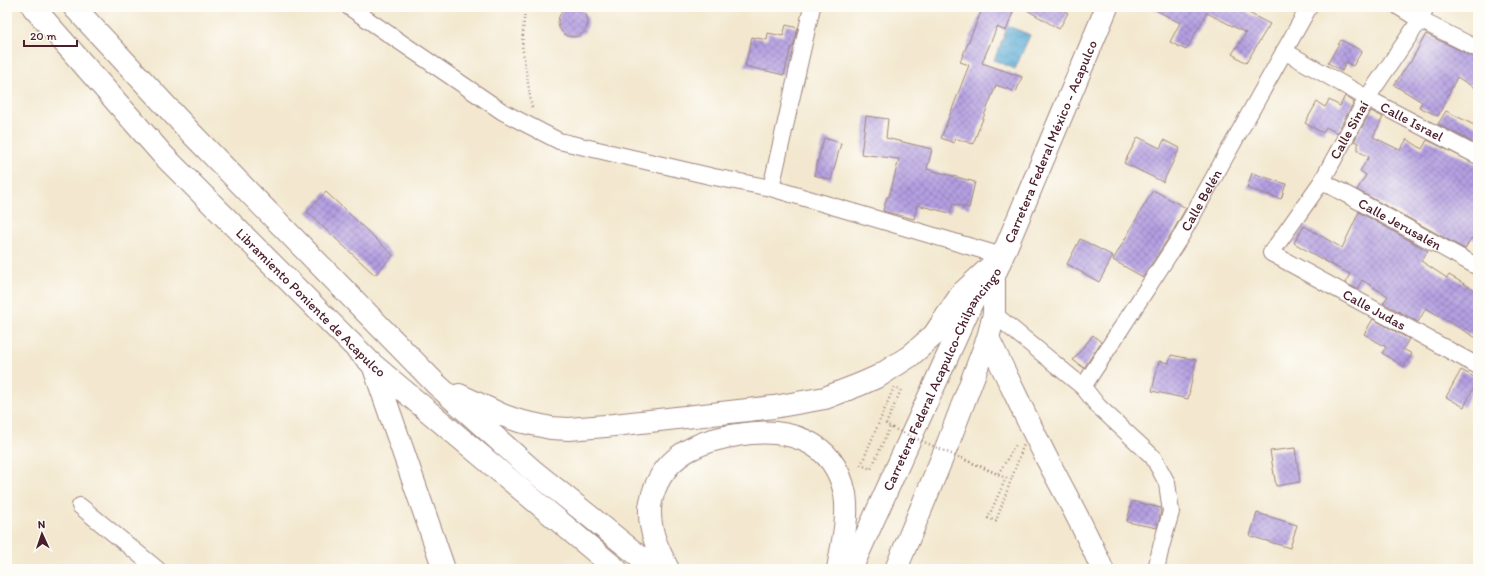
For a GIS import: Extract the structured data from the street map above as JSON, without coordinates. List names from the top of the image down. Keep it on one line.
{"streets":{"main road":["Carretera Federal México - Acapulco","Libramiento Poniente de Acapulco","Carretera Federal Acapulco-Chilpancingo"],"street":["Calle Israel","Calle Sinaí","Calle Belén","Calle Jerusalén","Calle Judas"]},"crossings":[["Calle Israel","Calle Sinaí"],["Calle Israel","Calle Belén"],["Calle Sinaí","Calle Jerusalén"],["Calle Sinaí","Calle Judas"],["Carretera Federal México - Acapulco","Carretera Federal Acapulco-Chilpancingo"]],"scale_bar":"20 m","north":"top"}
